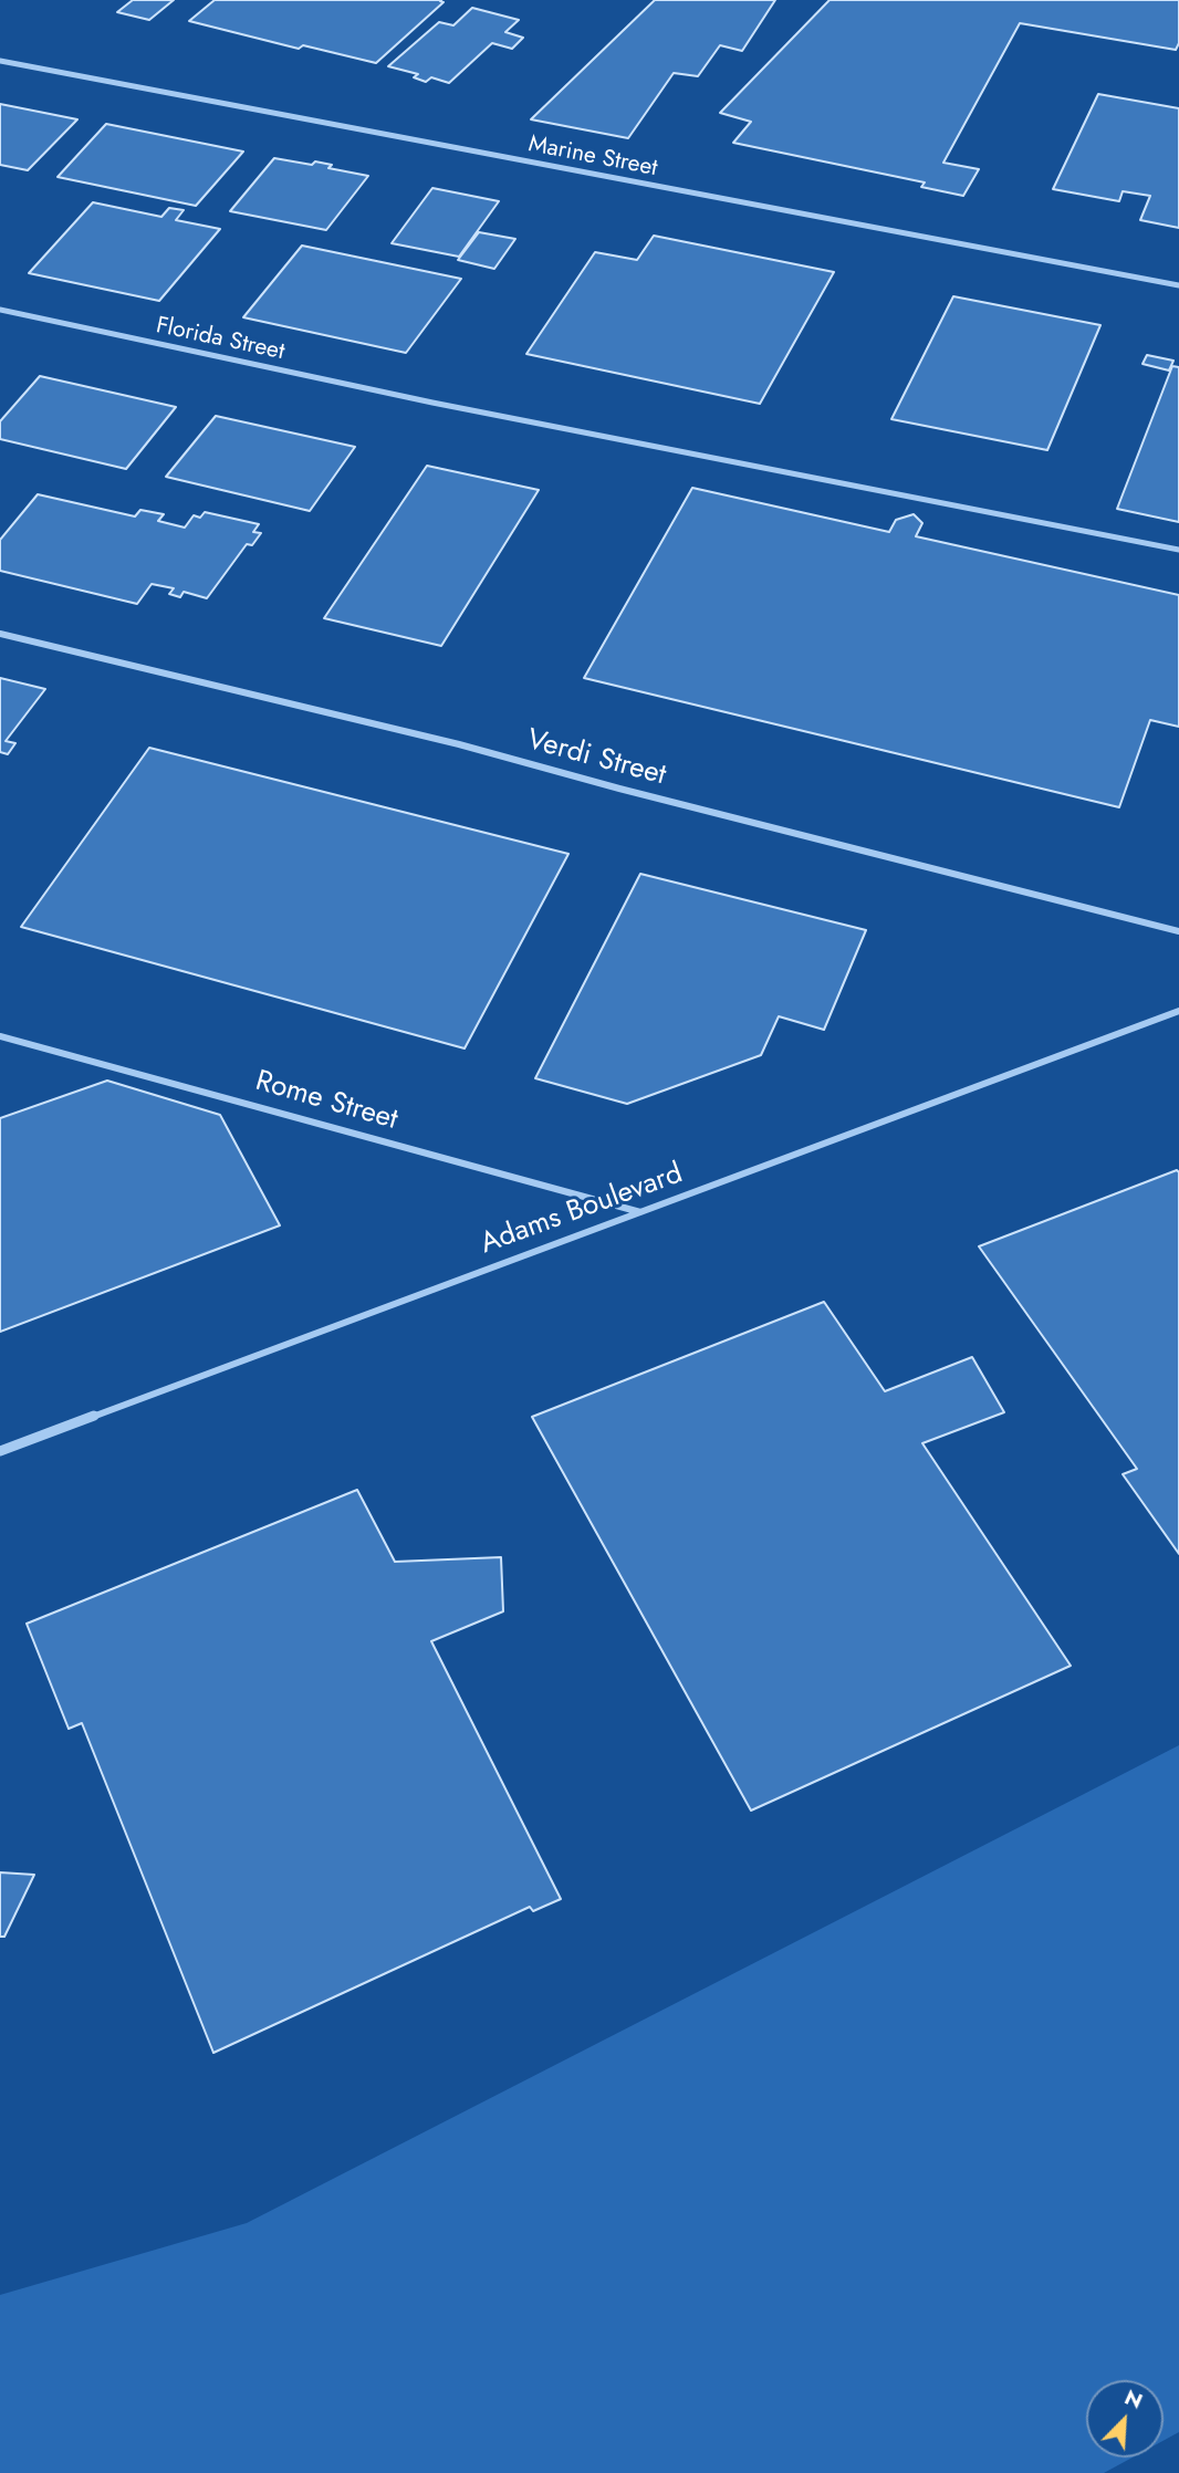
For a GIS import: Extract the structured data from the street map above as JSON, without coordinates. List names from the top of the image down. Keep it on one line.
{"streets":{"street":["Marine Street","Florida Street","Verdi Street","Rome Street","Adams Boulevard"]},"crossings":[["Rome Street","Adams Boulevard"]],"north":"top right"}
